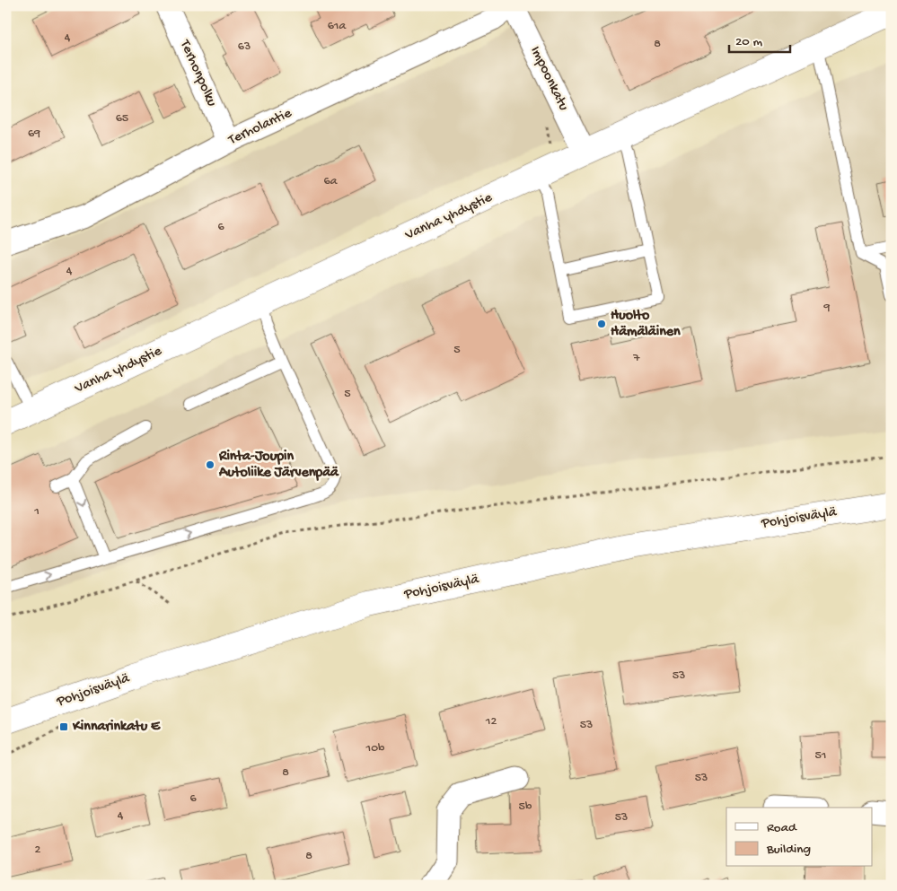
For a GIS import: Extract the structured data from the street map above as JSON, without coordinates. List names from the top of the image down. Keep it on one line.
{"streets":{"street":["Terhonpolku","Impoonkatu","Terholantie","Vanha yhdystie","Pohjoisväylä"]},"crossings":[["Terhonpolku","Terholantie"],["Impoonkatu","Terholantie"],["Impoonkatu","Vanha yhdystie"]],"places":{"other":["Huolto Hämäläinen","Rinta-Joupin Autoliike Järvenpää"],"transit":["Kinnarinkatu E"]},"house_numbers":["61a","4","8","63","65","69","6a","6","4","9","5","7","5","1","53","12","53","10b","51","8","53","6","5b","4","53","2","8"],"legend":["Road","Building"],"scale_bar":"20 m"}
